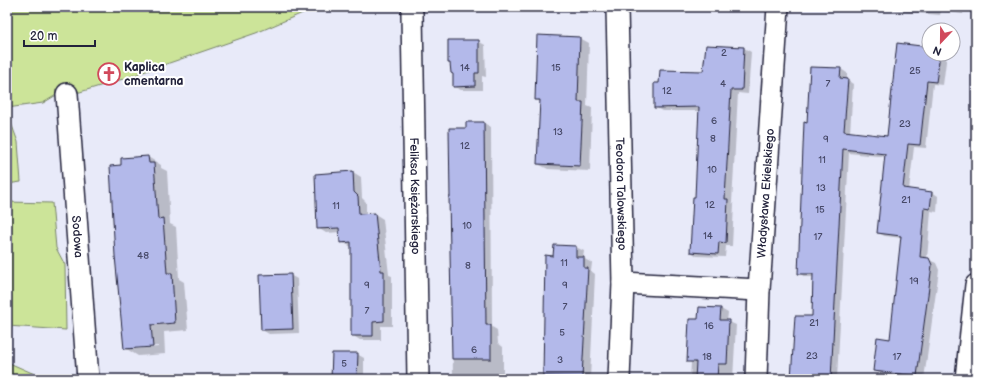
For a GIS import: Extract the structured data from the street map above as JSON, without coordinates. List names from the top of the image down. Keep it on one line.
{"streets":{"street":["Władysława Ekielskiego","Teodora Talowskiego","Feliksa Księżarskiego","Sodowa"]},"places":{"church":["Kaplica cmentarna"]},"house_numbers":["2","14","15","25","4","7","12","6","23","13","8","9","12","11","10","13","21","12","11","15","10","14","17","48","11","8","19","9","9","7","7","21","16","5","6","23","18","17","3","5"],"scale_bar":"20 m","north":"bottom"}
